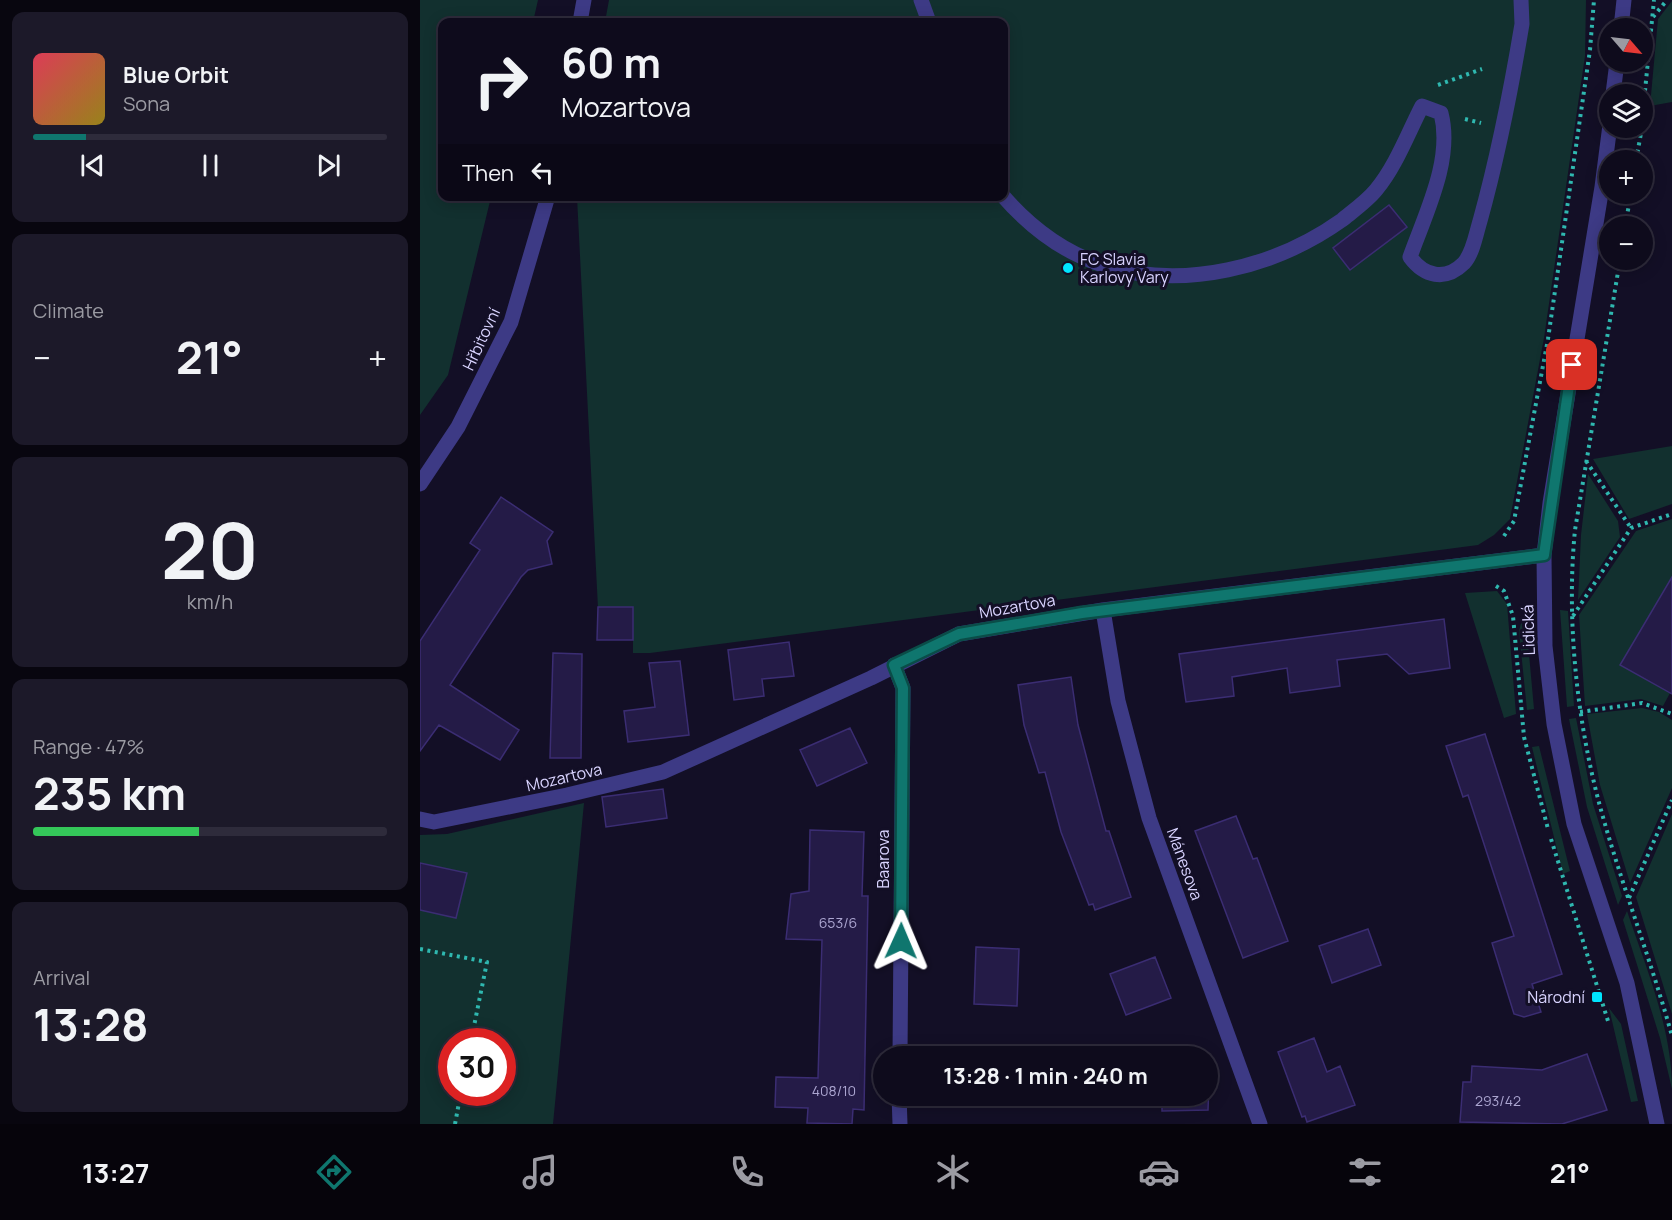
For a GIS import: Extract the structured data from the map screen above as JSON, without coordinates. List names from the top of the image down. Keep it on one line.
{"streets":{"street":["Hřbitovní","Mozartova","Lidická","Baarova","Mánesova"]},"crossings":[["Mozartova","Lidická"],["Mozartova","Baarova"],["Mozartova","Mánesova"]],"places":{"other":["FC Slavia Karlovy Vary"],"transit":["Národní"]},"house_numbers":["653/6","408/10","293/42"],"north":"bottom right","page":{"map_buttons":["+","−"],"turn":["60 m","Mozartova"],"song":["Blue Orbit","Sona"],"then":"Then","tile":["Climate",["20","km/h"],["Range · 47%","235 km"],["Arrival","13:28"]],"heat":["−","21°","+"],"limit":"30","trip":"13:28 · 1 min · 240 m","tabs":["13:27","21°"]}}
